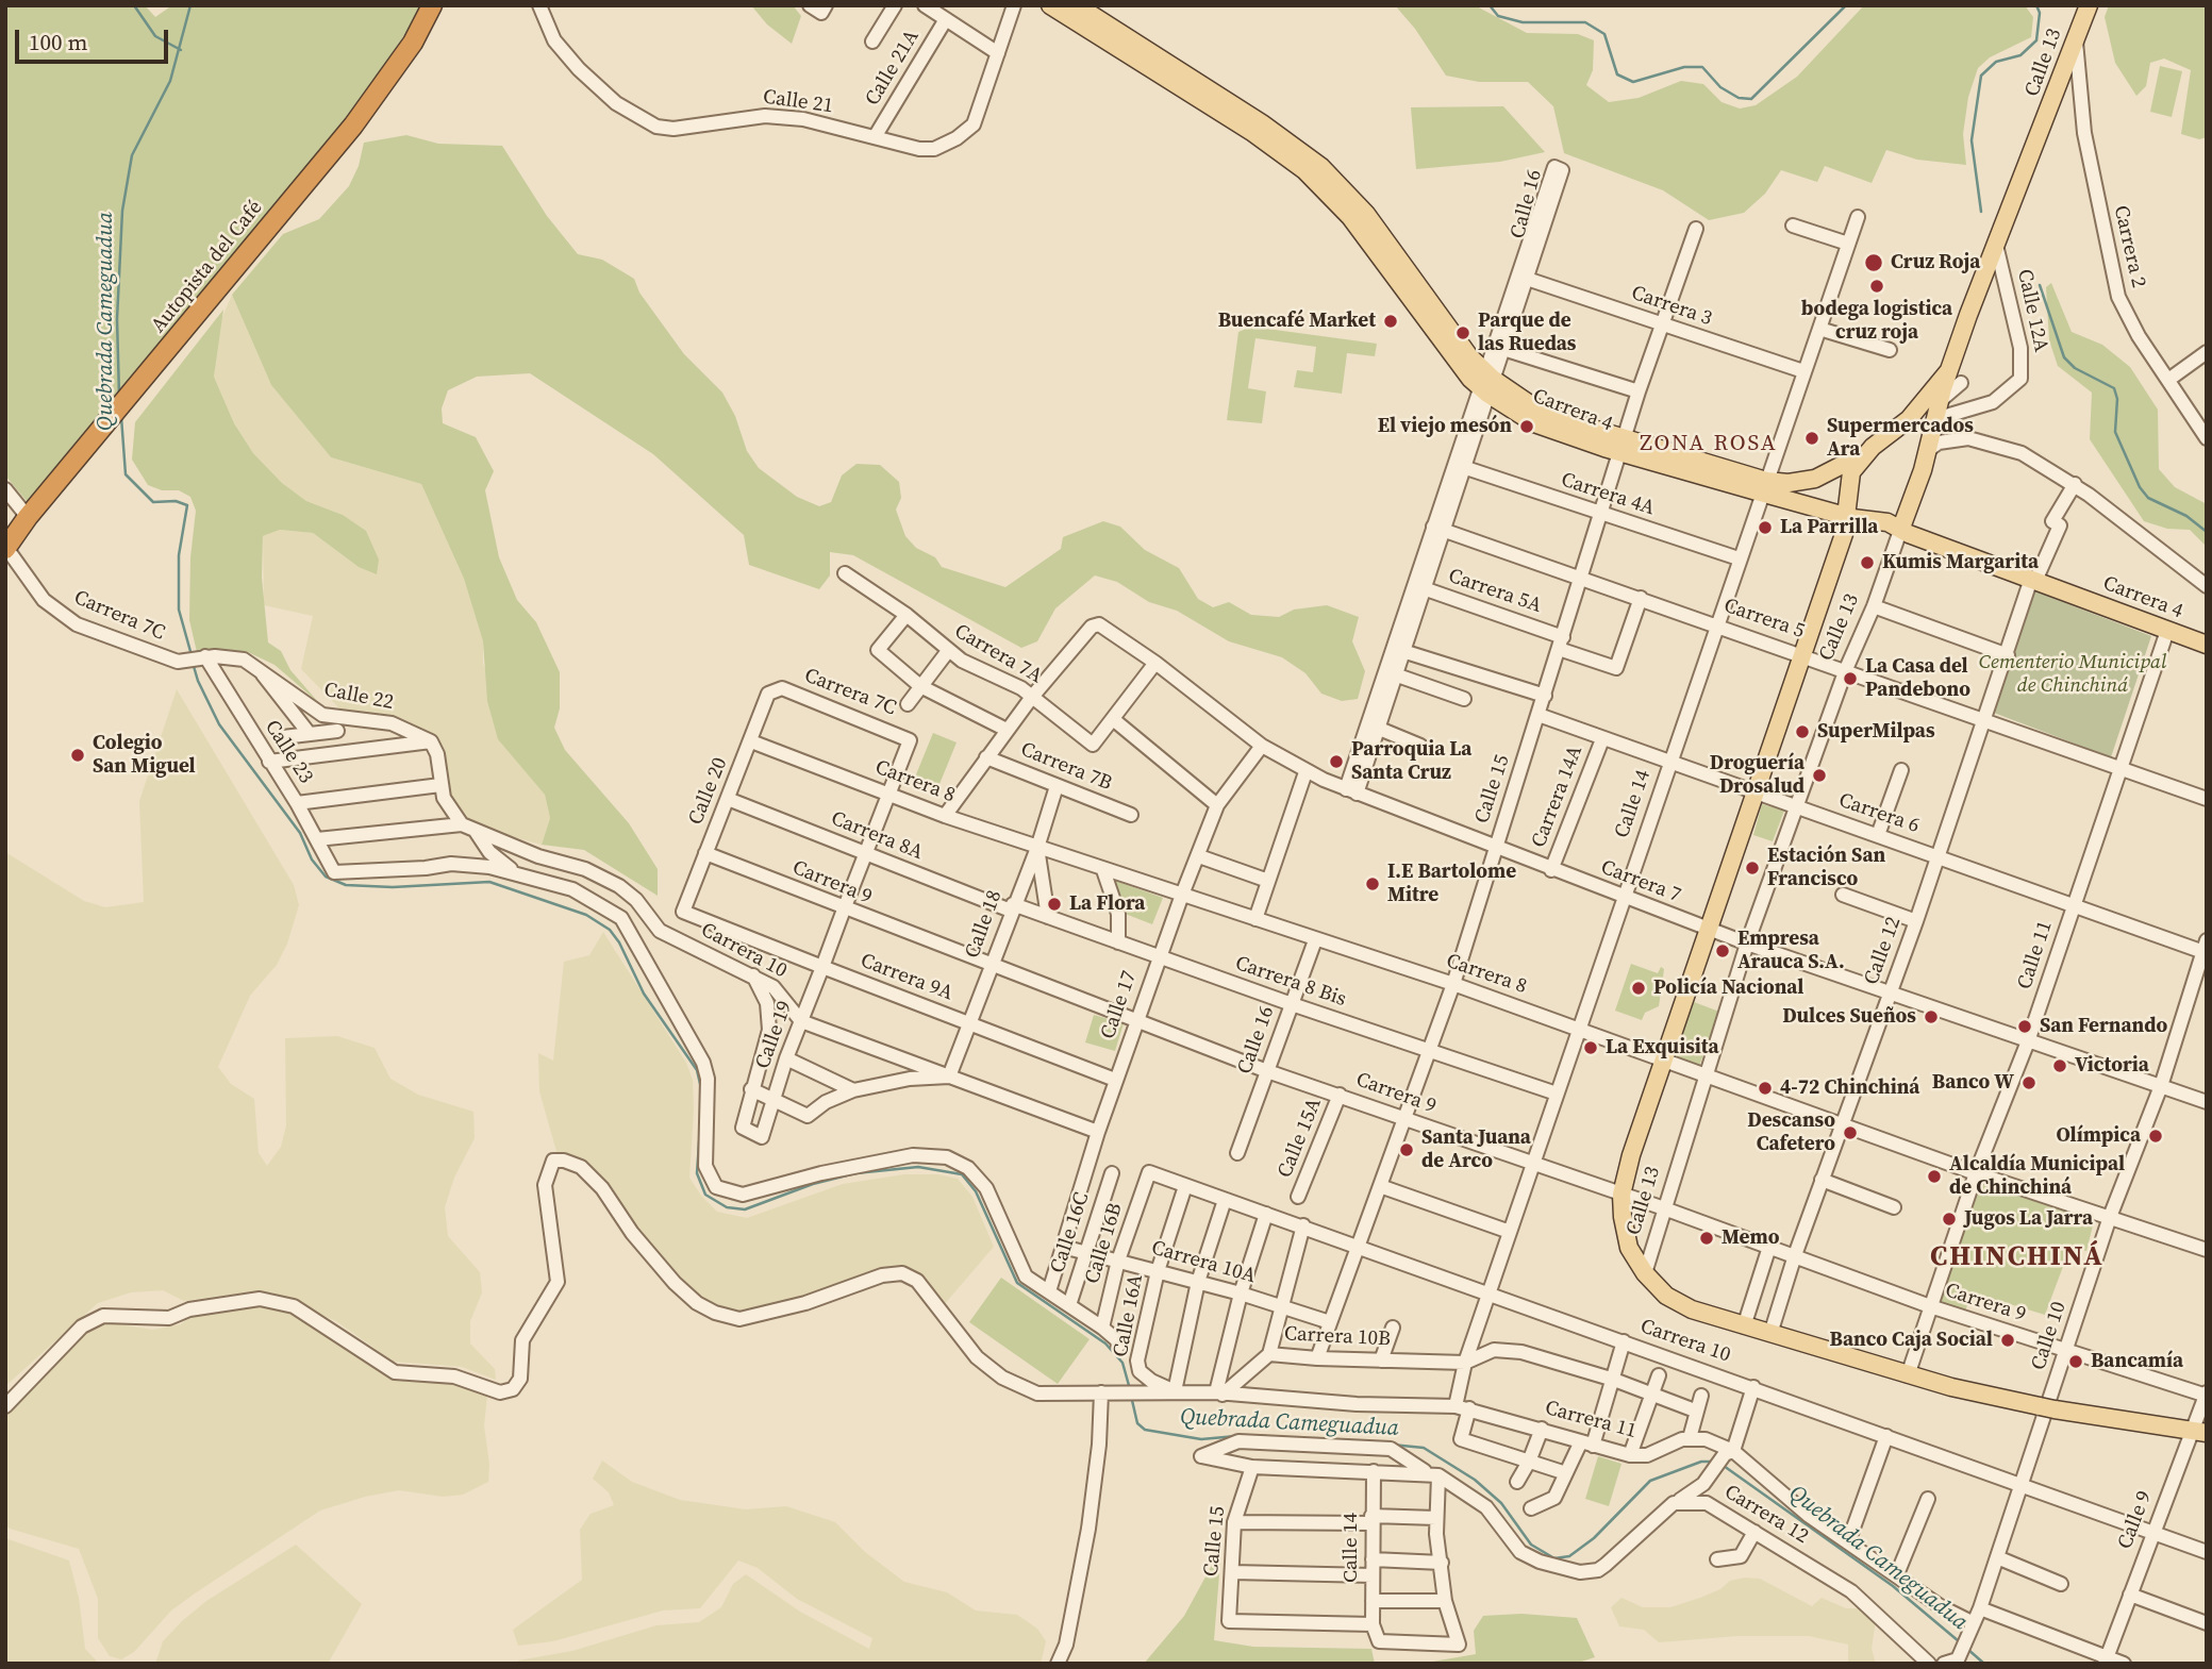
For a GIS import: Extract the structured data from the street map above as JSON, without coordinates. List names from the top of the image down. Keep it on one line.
{"streets":{"highway":["Autopista del Café"],"main road":["Calle 13","Carrera 4"],"street":["Calle 21A","Calle 21","Calle 16","Carrera 2","Carrera 3","Calle 12A","Carrera 4A","Carrera 5A","Carrera 7C","Carrera 5","Carrera 7A","Calle 22","Calle 23","Carrera 7B","Carrera 8","Calle 15","Calle 20","Carrera 14A","Calle 14","Carrera 6","Carrera 8A","Carrera 7","Carrera 9","Calle 18","Carrera 10","Calle 12","Calle 11","Carrera 9A","Carrera 8 Bis","Calle 17","Calle 19","Calle 15A","Calle 16C","Calle 16B","Carrera 10A","Calle 16A","Calle 10","Carrera 10B","Carrera 11","Carrera 12","Calle 9"]},"crossings":[["Calle 13","Carrera 2"],["Calle 13","Calle 12A"],["Calle 13","Carrera 4"],["Calle 13","Carrera 5"],["Calle 13","Carrera 8"],["Calle 13","Carrera 6"],["Calle 13","Carrera 7"],["Calle 13","Carrera 9"],["Calle 21A","Calle 21"],["Calle 16","Carrera 3"],["Calle 16","Carrera 4"],["Calle 16","Carrera 4A"],["Calle 16","Carrera 5A"],["Calle 16","Carrera 5"],["Calle 16","Carrera 8"],["Calle 16","Carrera 7"],["Calle 16","Carrera 9"],["Calle 16","Carrera 8 Bis"],["Autopista del Café","Carrera 7C"],["Carrera 3","Calle 15"],["Carrera 3","Calle 14"],["Carrera 4","Calle 15"],["Carrera 4","Calle 14"],["Carrera 4","Calle 12"],["Carrera 4","Calle 11"],["Carrera 4A","Calle 15"],["Carrera 4A","Calle 14"],["Carrera 5A","Carrera 5"],["Carrera 5A","Calle 15"],["Carrera 7C","Calle 22"],["Carrera 7C","Calle 23"],["Carrera 7C","Calle 20"],["Carrera 7C","Calle 19"],["Carrera 5","Calle 15"],["Carrera 5","Calle 14"],["Carrera 5","Calle 12"],["Carrera 5","Calle 11"],["Carrera 7A","Carrera 7B"],["Carrera 7A","Carrera 7"],["Calle 22","Calle 23"],["Carrera 7B","Calle 18"],["Carrera 8","Calle 15"],["Carrera 8","Calle 20"],["Carrera 8","Calle 14"],["Carrera 8","Calle 18"],["Carrera 8","Calle 12"],["Carrera 8","Calle 11"],["Carrera 8","Calle 17"],["Carrera 8","Calle 19"],["Carrera 8","Calle 10"],["Calle 15","Calle 14"],["Calle 15","Carrera 6"],["Calle 15","Carrera 7"],["Calle 15","Carrera 9"],["Calle 15","Carrera 10"],["Calle 15","Carrera 8 Bis"],["Calle 15","Carrera 10A"],["Calle 15","Carrera 10B"],["Calle 20","Carrera 8A"],["Calle 20","Carrera 9"],["Calle 20","Carrera 9A"],["Carrera 14A","Carrera 6"],["Carrera 14A","Carrera 7"],["Calle 14","Carrera 6"],["Calle 14","Carrera 7"],["Calle 14","Carrera 9"],["Calle 14","Carrera 10"],["Calle 14","Carrera 8 Bis"],["Calle 14","Carrera 10B"],["Calle 14","Carrera 11"],["Carrera 6","Calle 12"],["Carrera 6","Calle 11"],["Carrera 6","Calle 10"],["Carrera 8A","Calle 18"],["Carrera 8A","Carrera 8 Bis"],["Carrera 8A","Calle 19"],["Carrera 7","Calle 12"],["Carrera 7","Calle 11"],["Carrera 7","Calle 17"],["Carrera 7","Calle 10"],["Carrera 9","Calle 18"],["Carrera 9","Calle 12"],["Carrera 9","Calle 11"],["Carrera 9","Calle 17"],["Carrera 9","Calle 19"],["Carrera 9","Calle 15A"],["Carrera 9","Calle 10"],["Carrera 9","Calle 9"],["Calle 18","Carrera 9A"],["Calle 18","Carrera 8 Bis"],["Carrera 10","Calle 19"],["Carrera 10","Calle 16B"],["Carrera 10","Calle 16A"],["Carrera 10","Calle 10"],["Carrera 10","Calle 9"],["Carrera 9A","Calle 17"],["Carrera 9A","Calle 19"],["Carrera 8 Bis","Calle 17"],["Calle 17","Carrera 10A"],["Calle 16C","Carrera 10A"],["Calle 16B","Carrera 10A"],["Carrera 10A","Calle 16A"],["Calle 16A","Carrera 11"],["Carrera 10B","Carrera 11"]],"districts":["ZONA ROSA","CHINCHINÁ"],"water":["Quebrada Cameguadua"],"parks":["Cementerio Municipal de Chinchiná"],"places":["Cruz Roja","bodega logistica cruz roja","Buencafé Market","Parque de las Ruedas","El viejo mesón","Supermercados Ara","La Parrilla","Kumis Margarita","La Casa del Pandebono","SuperMilpas","Colegio San Miguel","Parroquia La Santa Cruz","Droguería Drosalud","Estación San Francisco","I.E Bartolome Mitre","La Flora","Empresa Arauca S.A.","Policía Nacional","Dulces Sueños","San Fernando","La Exquisita","Victoria","Banco W","4-72 Chinchiná","Descanso Cafetero","Olímpica","Santa Juana de Arco","Alcaldía Municipal de Chinchiná","Jugos La Jarra","Memo","Banco Caja Social","Bancamía"],"scale_bar":"100 m"}
